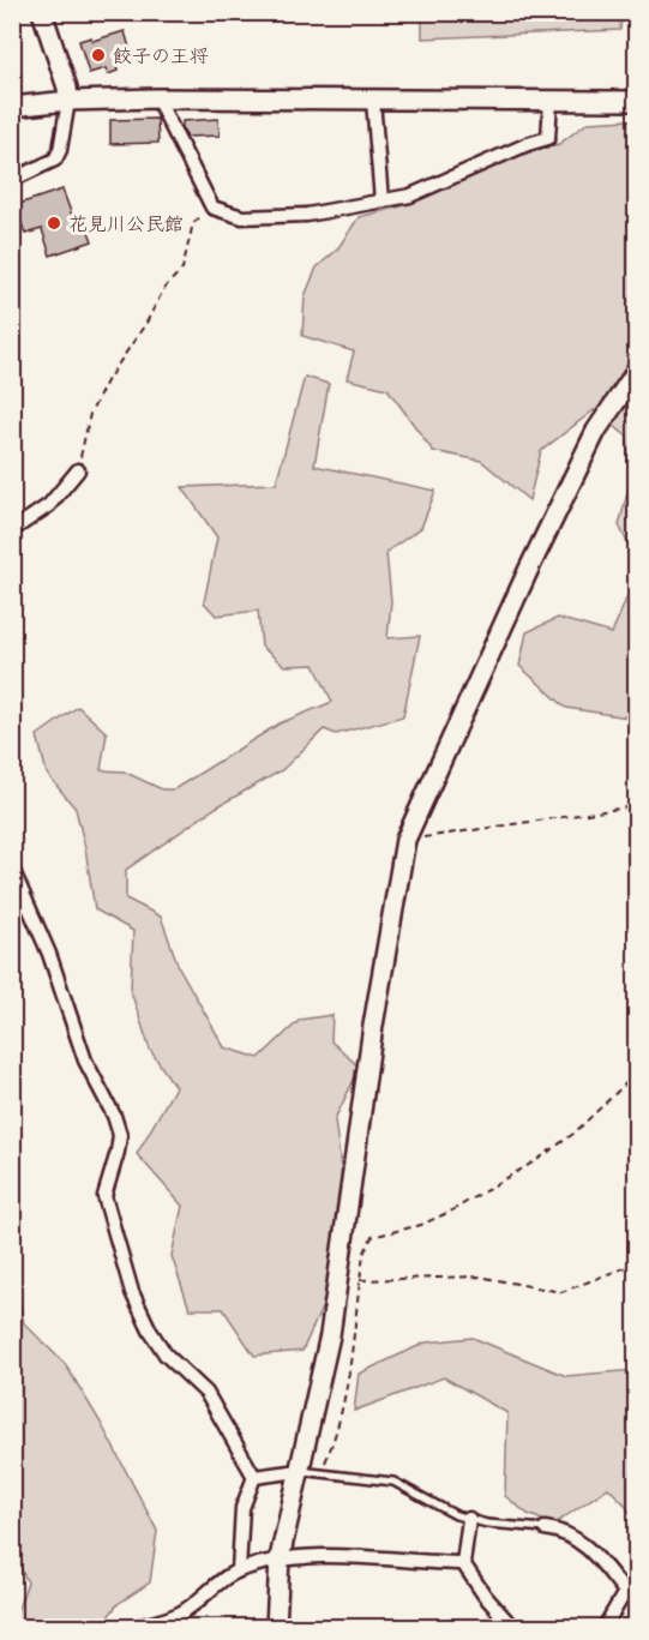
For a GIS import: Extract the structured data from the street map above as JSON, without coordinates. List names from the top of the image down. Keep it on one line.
{"places":["餃子の王将","花見川公民館"]}
